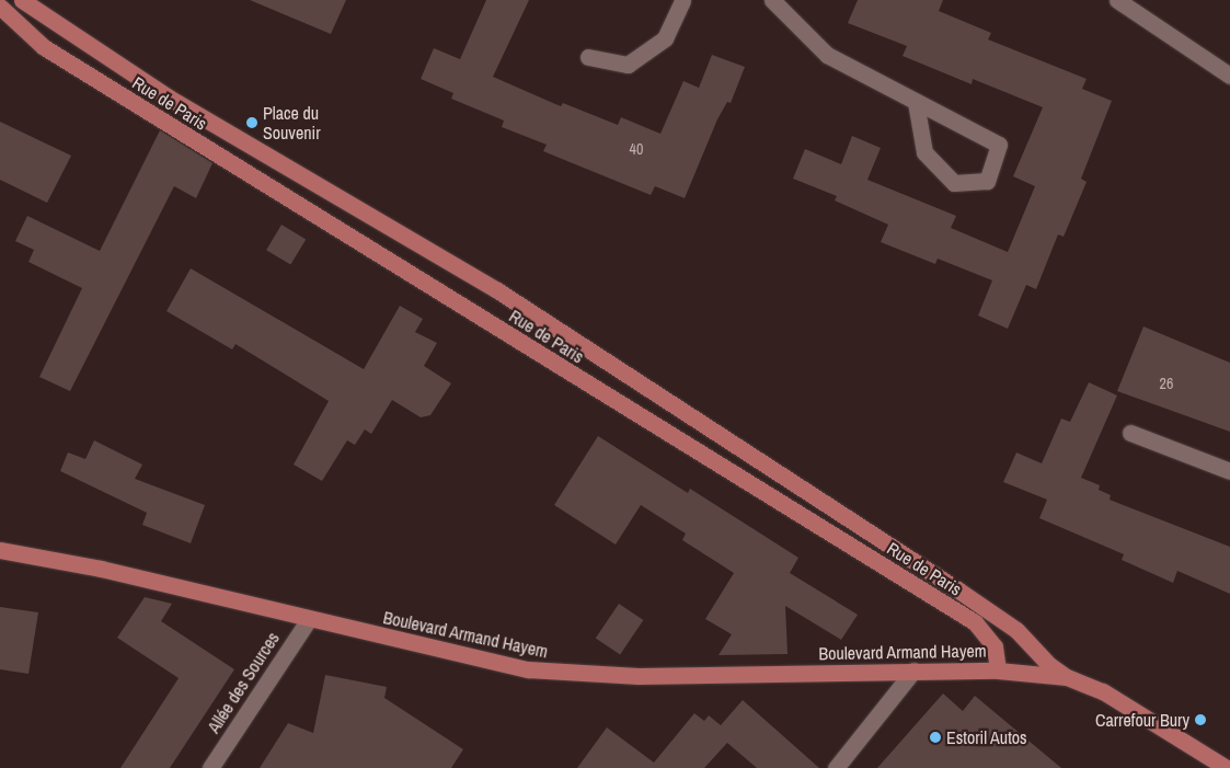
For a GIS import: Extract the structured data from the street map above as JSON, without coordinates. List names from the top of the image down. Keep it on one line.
{"streets":{"main road":["Rue de Paris","Boulevard Armand Hayem"],"street":["Allée des Sources"]},"crossings":[["Rue de Paris","Boulevard Armand Hayem"],["Boulevard Armand Hayem","Allée des Sources"]],"places":["Place du Souvenir","Carrefour Bury","Estoril Autos"],"house_numbers":["40","26"]}
